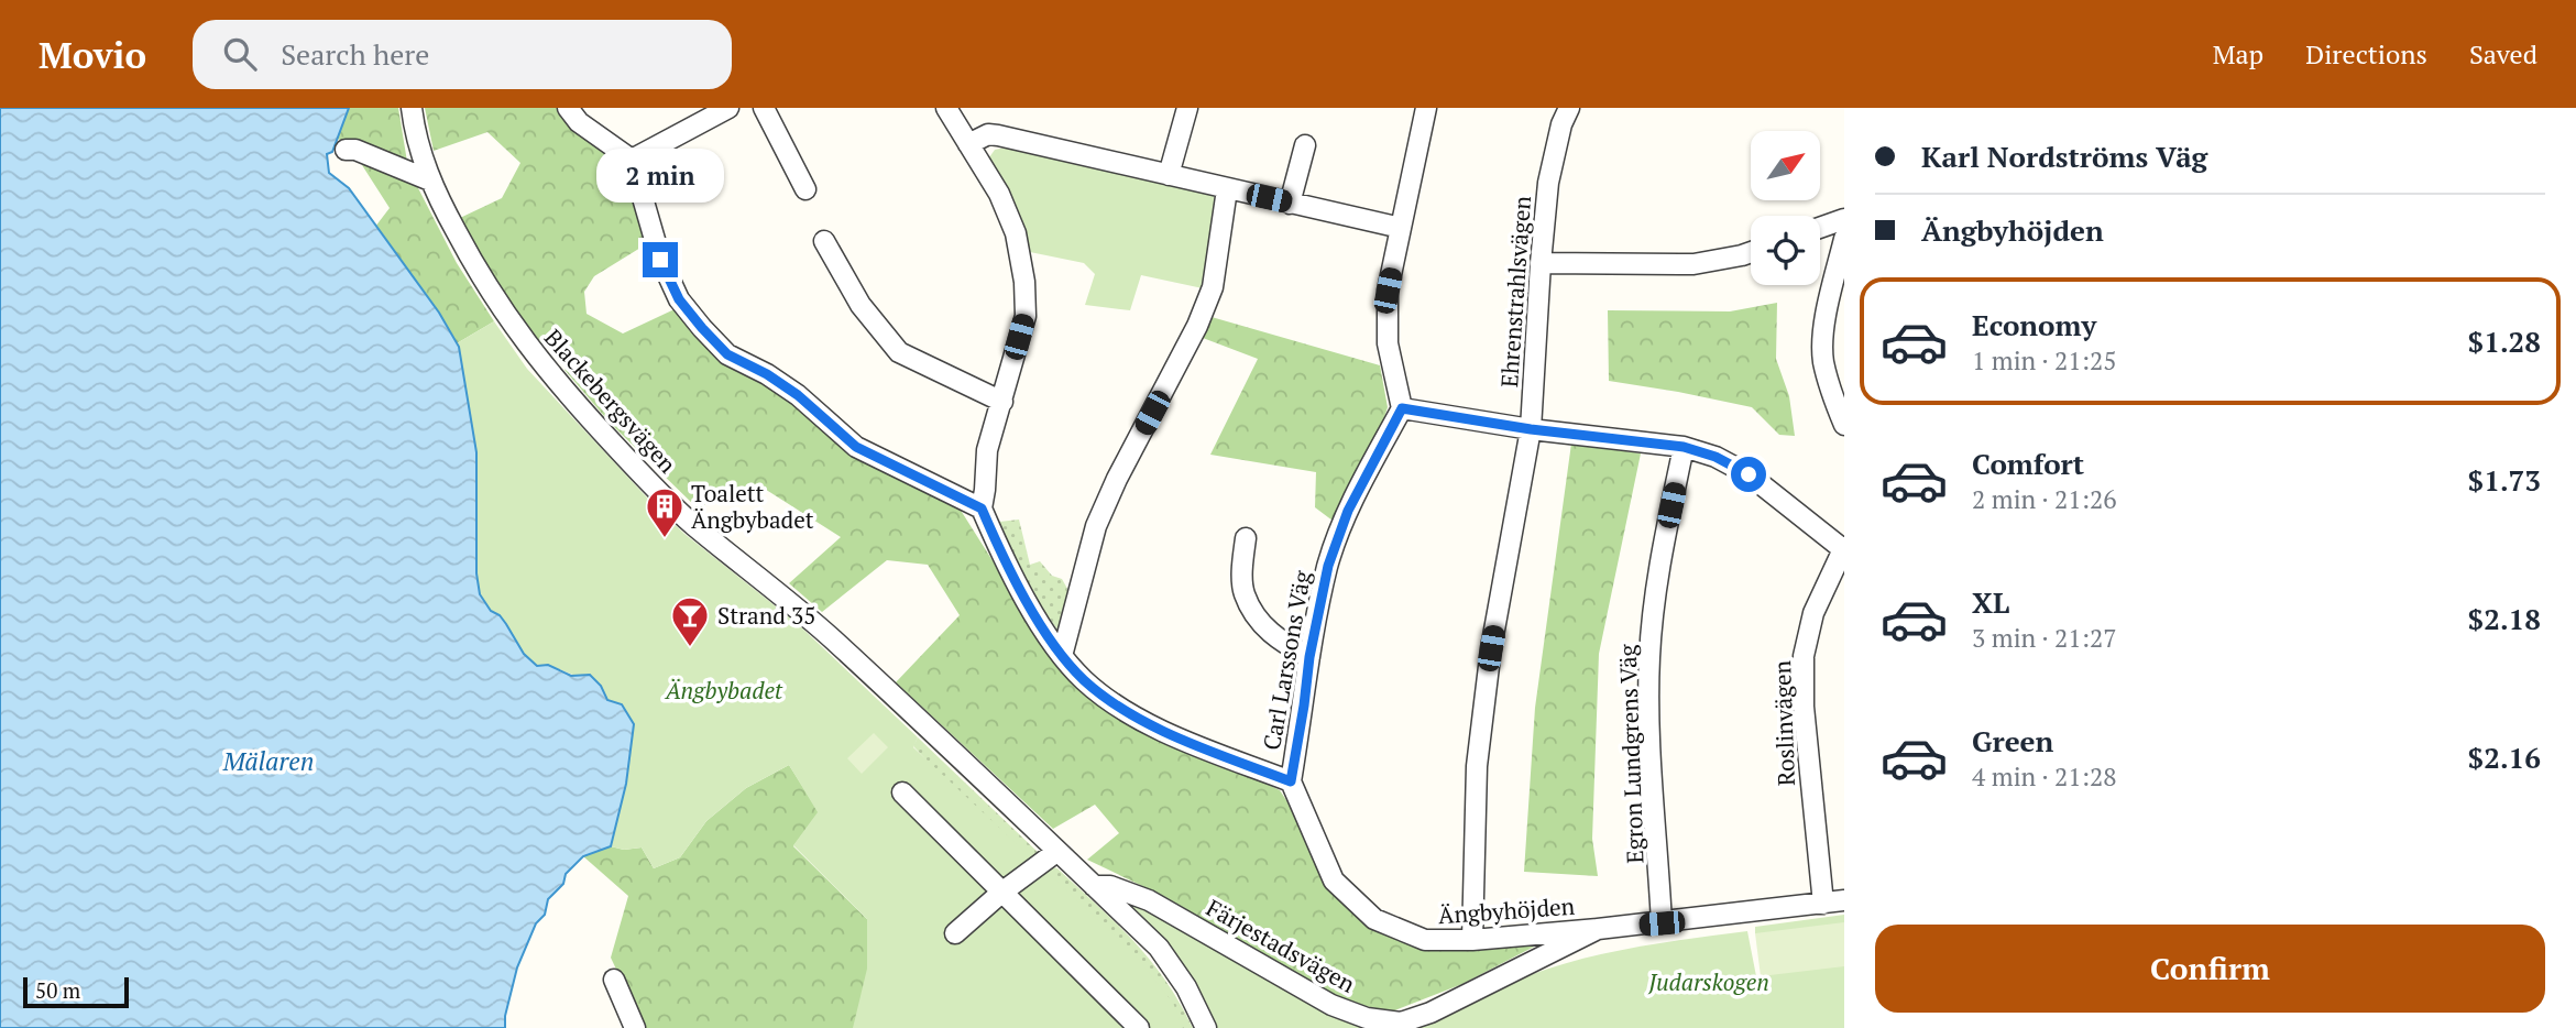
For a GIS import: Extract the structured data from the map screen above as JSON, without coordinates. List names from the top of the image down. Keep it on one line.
{"streets":{"street":["Ehrenstrahlsvägen","Blackebergsvägen","Carl Larssons Väg","Roslinvägen","Egron Lundgrens Väg","Ängbyhöjden","Färjestadsvägen"]},"crossings":[["Ehrenstrahlsvägen","Ängbyhöjden"],["Blackebergsvägen","Färjestadsvägen"],["Carl Larssons Väg","Ängbyhöjden"],["Roslinvägen","Färjestadsvägen"],["Egron Lundgrens Väg","Färjestadsvägen"],["Ängbyhöjden","Färjestadsvägen"]],"water":["Mälaren"],"parks":["Ängbybadet","Judarskogen"],"places":{"building":["Toalett Ängbybadet"],"bar":["Strand 35"]},"scale_bar":"50 m","north":"top right","page":{"header":"Movio","search":"Search here","nav":["Map","Directions","Saved"],"banner":["Karl Nordströms Väg","Ängbyhöjden"],"bubble":"2 min","list":[{"name":"Economy","note":"1 min · 21:25","value":"$1.28"},{"name":"Comfort","note":"2 min · 21:26","value":"$1.73"},{"name":"XL","note":"3 min · 21:27","value":"$2.18"},{"name":"Green","note":"4 min · 21:28","value":"$2.16"}],"buttons":"Confirm","scale":"50 m"}}
